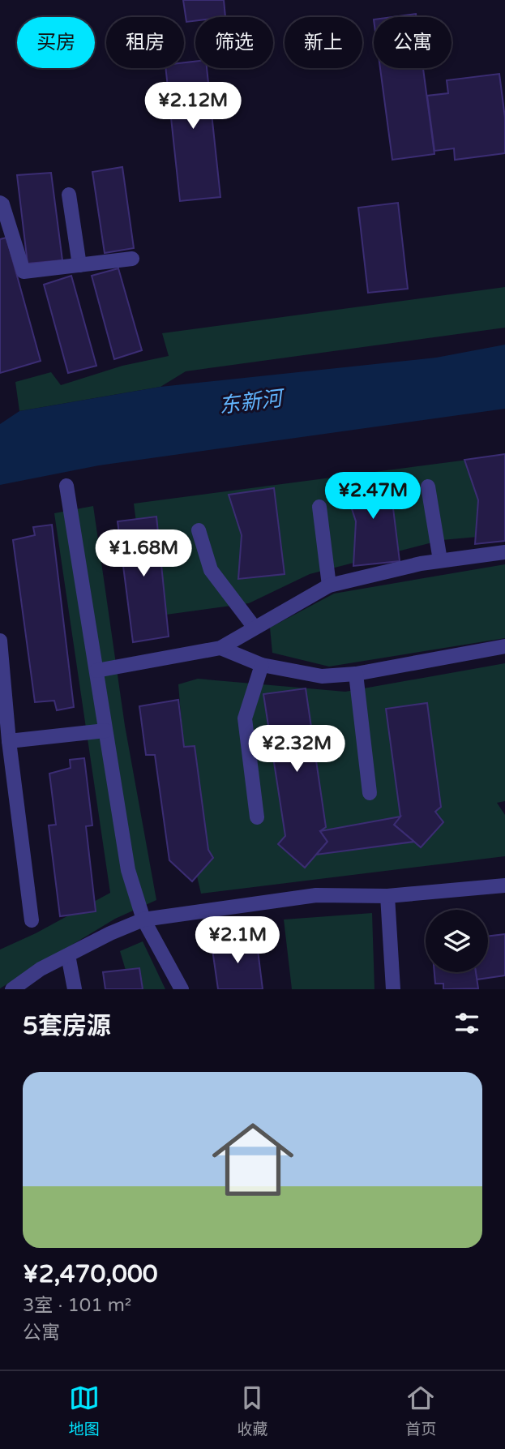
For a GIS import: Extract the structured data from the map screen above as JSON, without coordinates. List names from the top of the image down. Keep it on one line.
{"water":["东新河"],"page":{"chip":["买房","租房","筛选","新上","公寓"],"price":["¥2.12M","¥2.47M","¥1.68M","¥2.32M","¥2.1M"],"heading":"5套房源","list":[{"name":"¥2,470,000","note":"3室 · 101 m² · 公寓"}],"tabs":["地图","收藏","首页"]}}
